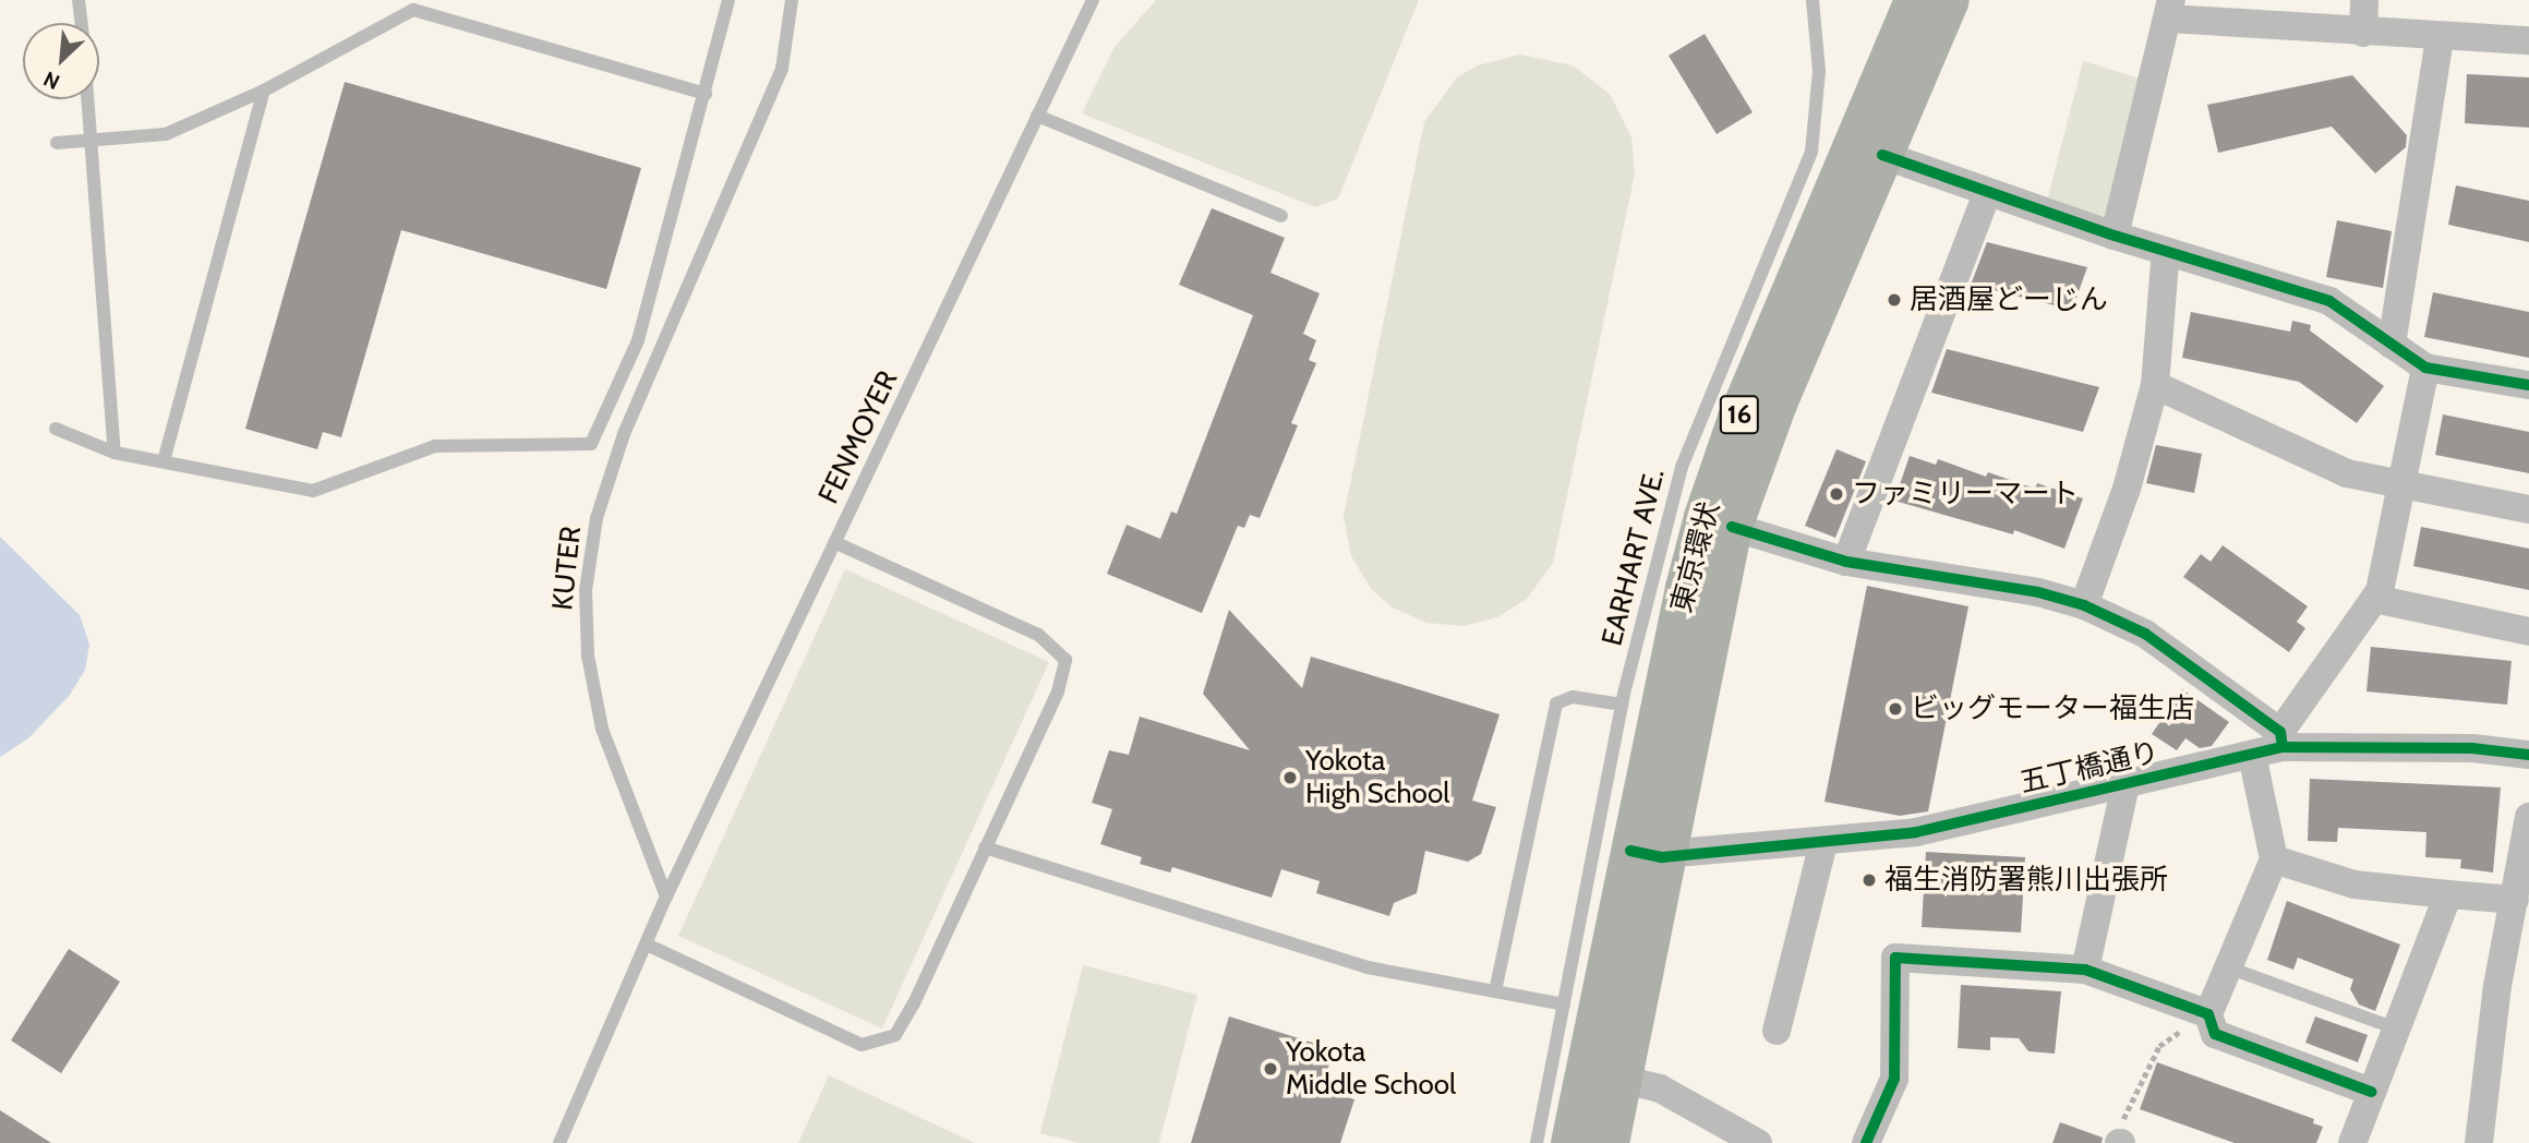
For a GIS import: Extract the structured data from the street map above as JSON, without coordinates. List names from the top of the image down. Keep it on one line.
{"streets":{"highway":["16","東京環状"],"street":["五丁橋通り"],"lane":["FENMOYER","EARHART AVE.","KUTER"]},"crossings":[["FENMOYER","KUTER"],["東京環状","五丁橋通り"]],"places":["居酒屋どーじん","ファミリーマート","ビッグモーター福生店","Yokota High School","福生消防署熊川出張所","Yokota Middle School"],"north":"bottom left"}
